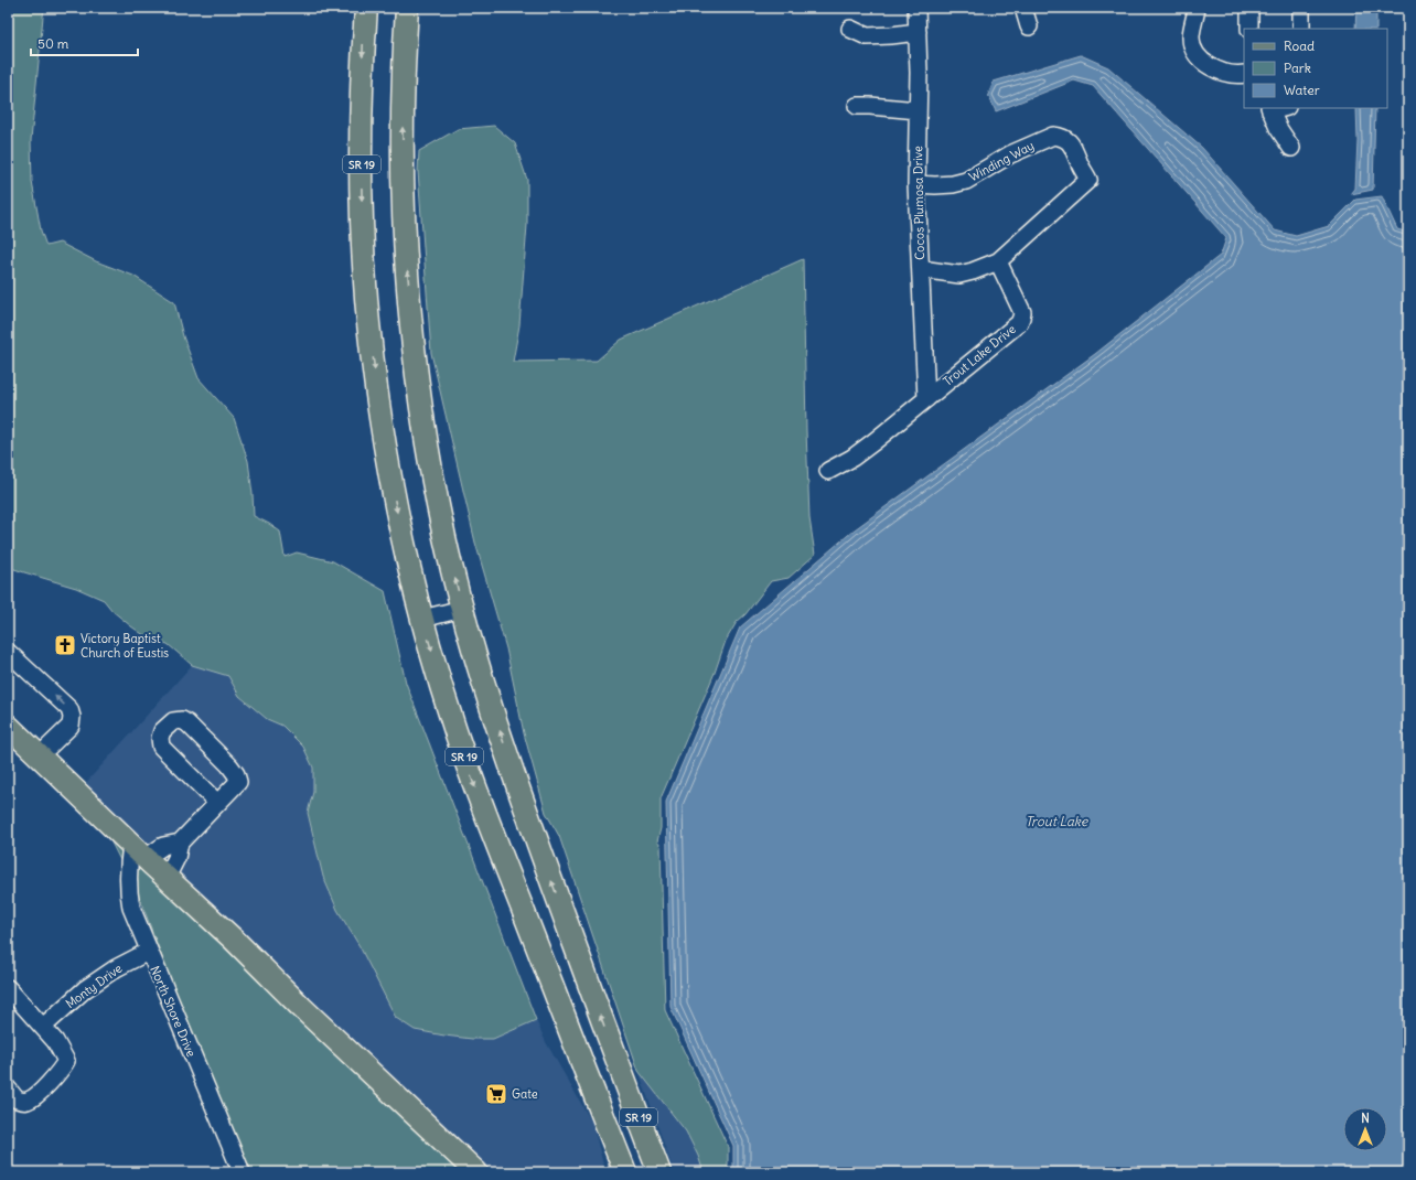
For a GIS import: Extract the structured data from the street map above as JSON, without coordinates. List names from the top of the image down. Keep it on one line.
{"streets":{"main road":["SR 19"],"street":["Winding Way","Cocos Plumosa Drive","Trout Lake Drive","Monty Drive","North Shore Drive"]},"crossings":[["Winding Way","Cocos Plumosa Drive"],["Winding Way","Trout Lake Drive"],["Cocos Plumosa Drive","Trout Lake Drive"],["Monty Drive","North Shore Drive"]],"water":["Trout Lake"],"places":{"church":["Victory Baptist Church of Eustis"],"supermarket":["Gate"]},"legend":["Road","Park","Water"],"scale_bar":"50 m","north":"top"}
